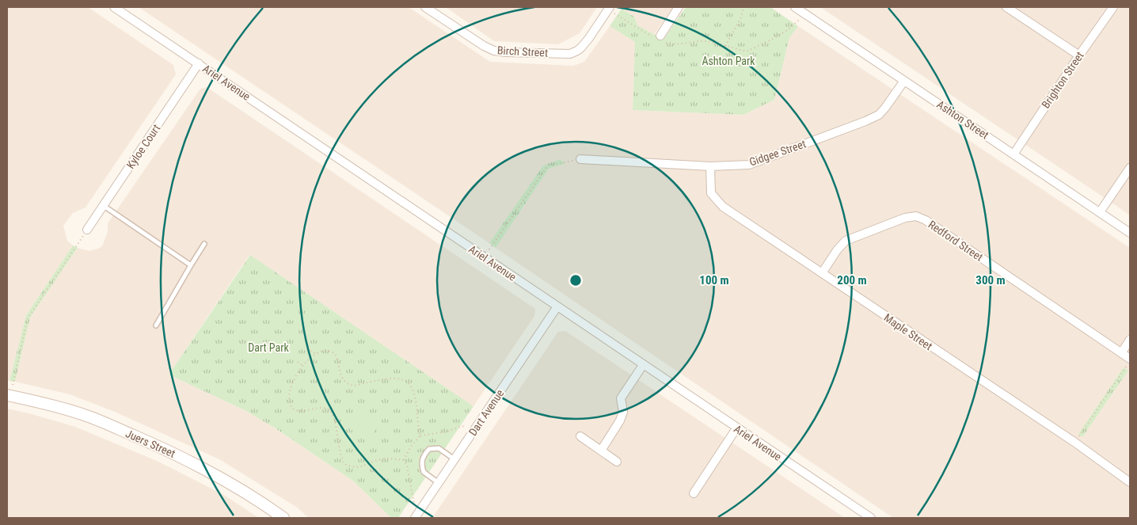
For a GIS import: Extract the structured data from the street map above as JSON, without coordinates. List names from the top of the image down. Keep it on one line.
{"streets":{"street":["Birch Street","Brighton Street","Ariel Avenue","Ashton Street","Kyloe Court","Gidgee Street","Redford Street","Maple Street","Dart Avenue","Juers Street"]},"crossings":[["Brighton Street","Ashton Street"],["Ariel Avenue","Kyloe Court"],["Ariel Avenue","Dart Avenue"],["Ashton Street","Gidgee Street"],["Gidgee Street","Maple Street"],["Redford Street","Maple Street"]],"parks":["Ashton Park","Dart Park"],"rings":["100 m","200 m","300 m"]}
